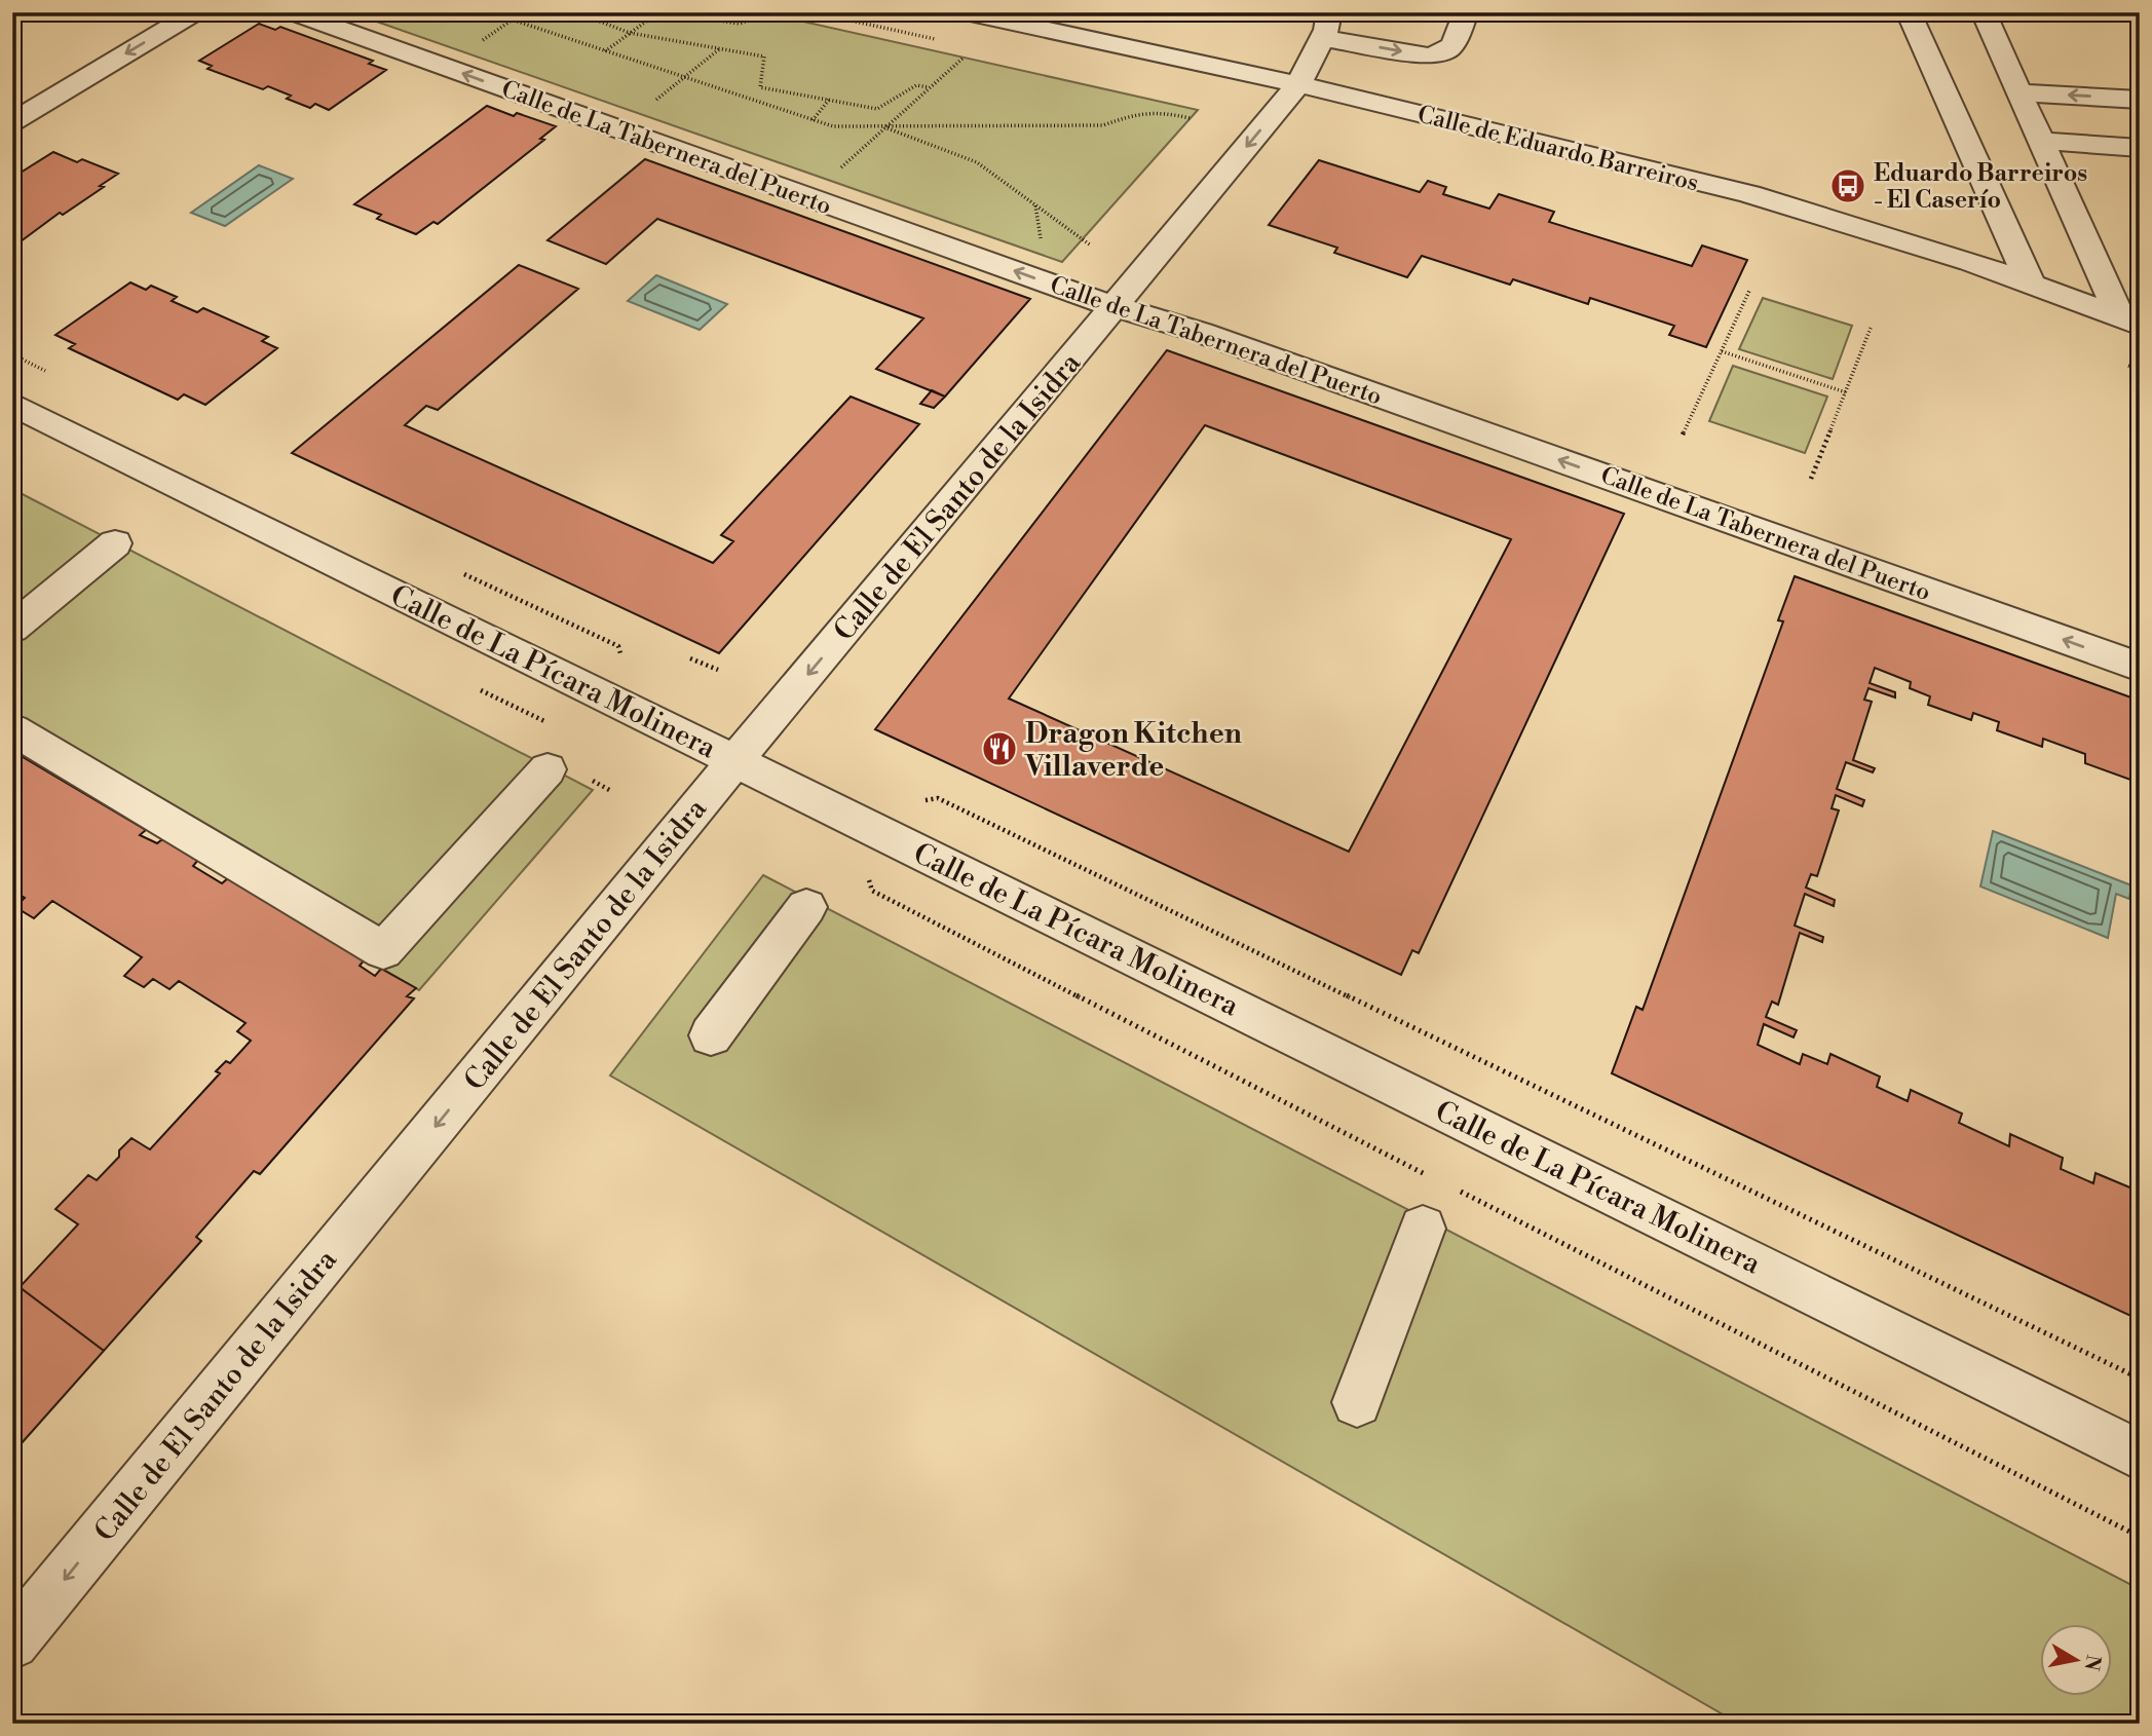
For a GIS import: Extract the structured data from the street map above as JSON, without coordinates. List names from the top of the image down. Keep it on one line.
{"streets":{"street":["Calle de La Tabernera del Puerto","Calle de Eduardo Barreiros","Calle de El Santo de la Isidra","Calle de La Pícara Molinera"]},"crossings":[["Calle de La Tabernera del Puerto","Calle de El Santo de la Isidra"],["Calle de Eduardo Barreiros","Calle de El Santo de la Isidra"],["Calle de El Santo de la Isidra","Calle de La Pícara Molinera"]],"one_way":["Calle de La Tabernera del Puerto","Calle de El Santo de la Isidra"],"places":{"bus stop":["Eduardo Barreiros - El Caserío"],"restaurant":["Dragon Kitchen Villaverde"]},"north":"right"}
